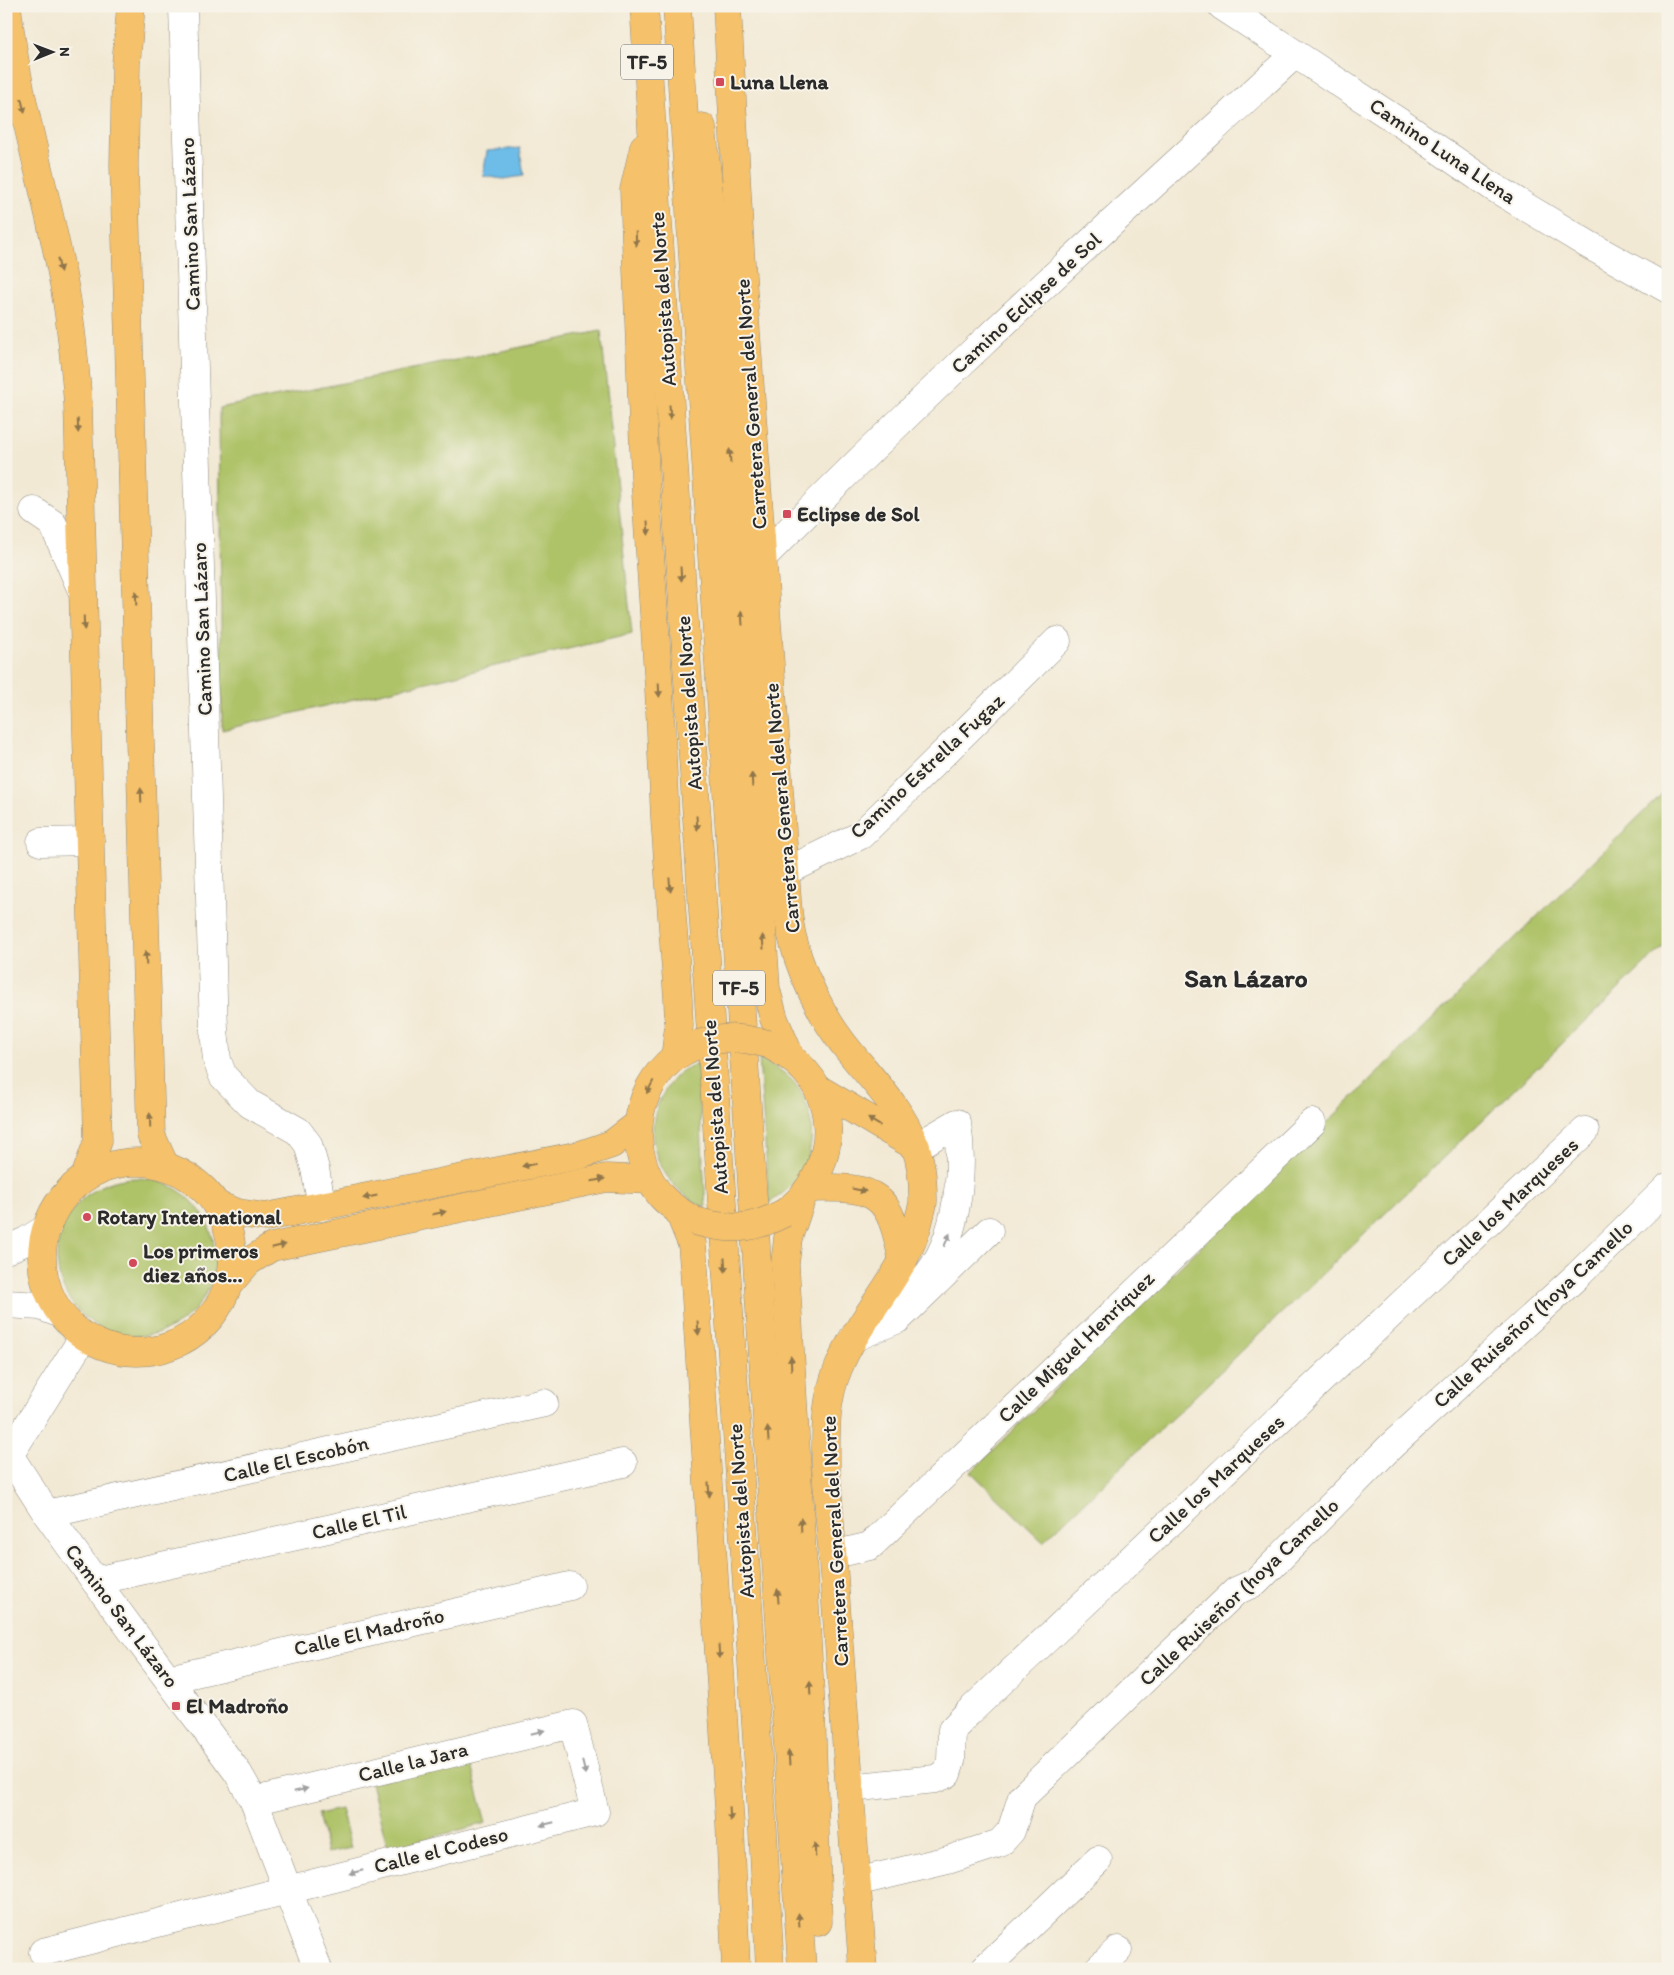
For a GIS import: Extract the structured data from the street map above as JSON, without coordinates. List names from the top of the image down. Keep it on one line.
{"streets":{"main road":["TF-5","Autopista del Norte","Carretera General del Norte"],"street":["Camino Luna Llena","Camino San Lázaro","Camino Eclipse de Sol","Camino Estrella Fugaz","Calle los Marqueses","Calle Ruiseñor (hoya Camello","Calle Miguel Henríquez","Calle El Escobón","Calle El Til","Calle El Madroño","Calle la Jara","Calle el Codeso"]},"crossings":[["Camino Luna Llena","Camino Eclipse de Sol"],["Camino San Lázaro","Calle El Escobón"],["Camino San Lázaro","Calle El Til"],["Camino San Lázaro","Calle El Madroño"],["Camino San Lázaro","Calle la Jara"],["Camino San Lázaro","Calle el Codeso"],["Camino Eclipse de Sol","Carretera General del Norte"],["Carretera General del Norte","Camino Estrella Fugaz"],["Carretera General del Norte","Calle los Marqueses"],["Carretera General del Norte","Calle Ruiseñor (hoya Camello"],["Carretera General del Norte","Calle Miguel Henríquez"],["Calle la Jara","Calle el Codeso"]],"one_way":["Calle la Jara","Calle el Codeso"],"districts":["San Lázaro"],"places":{"transit":["Luna Llena","Eclipse de Sol","El Madroño"],"other":["Rotary International","Los primeros diez años..."]},"north":"right"}
